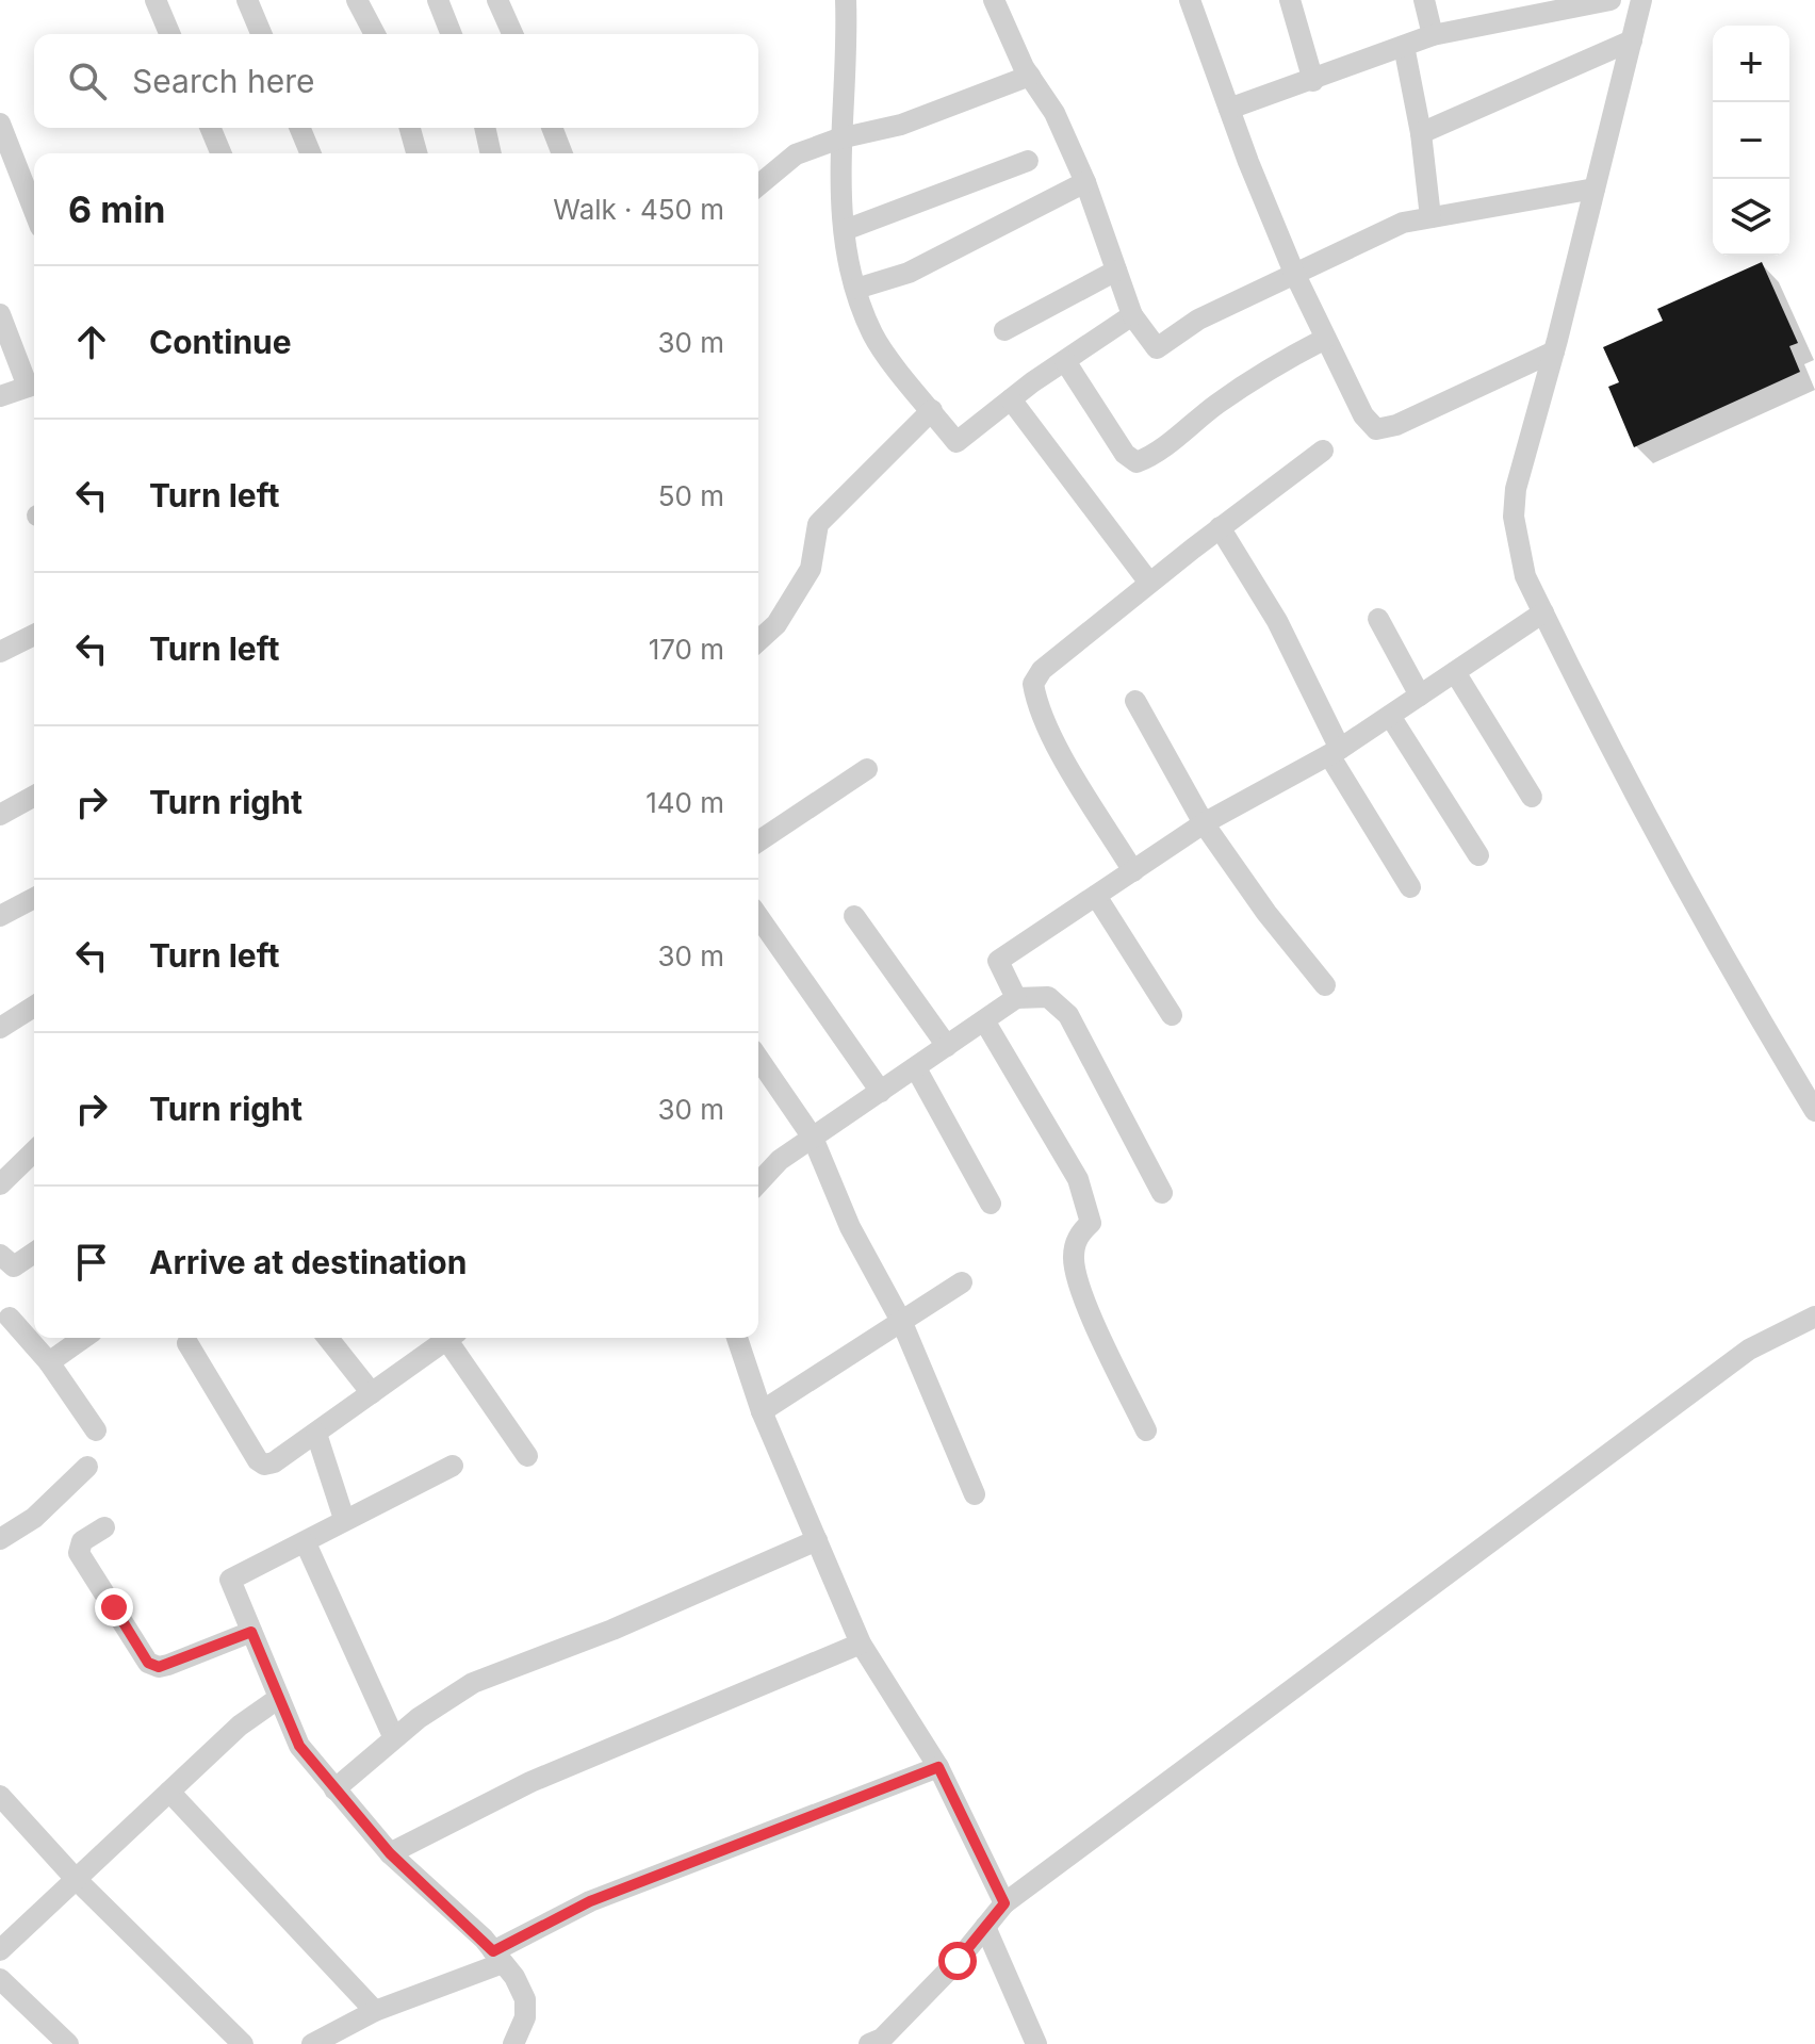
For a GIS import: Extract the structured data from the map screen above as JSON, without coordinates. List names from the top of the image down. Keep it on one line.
{"page":{"map_buttons":["+","−"],"search":"Search here","heading":["6 min","Walk · 450 m"],"list":[["Continue","30 m"],["Turn left","50 m"],["Turn left","170 m"],["Turn right","140 m"],["Turn left","30 m"],["Turn right","30 m"],"Arrive at destination"]}}
